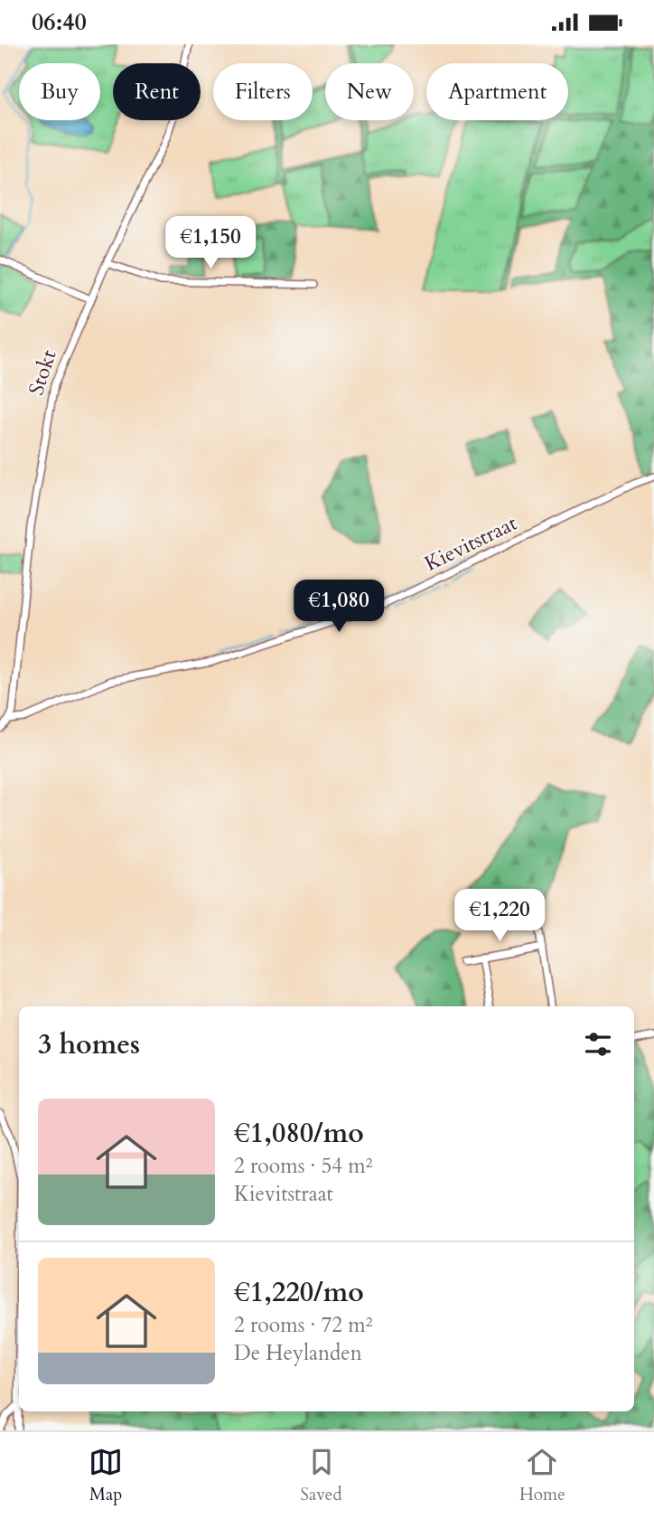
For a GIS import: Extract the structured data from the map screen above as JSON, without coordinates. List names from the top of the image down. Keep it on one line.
{"streets":{"street":["Stokt","Kievitstraat"]},"crossings":[["Stokt","Kievitstraat"]],"page":{"status":"06:40","chip":["Buy","Rent","Filters","New","Apartment"],"price":["€1,150","€1,080","€1,220"],"heading":"3 homes","list":[{"name":"€1,080/mo","note":"2 rooms · 54 m² · Kievitstraat"},{"name":"€1,220/mo","note":"2 rooms · 72 m² · De Heylanden"}],"tabs":["Map","Saved","Home"]}}
